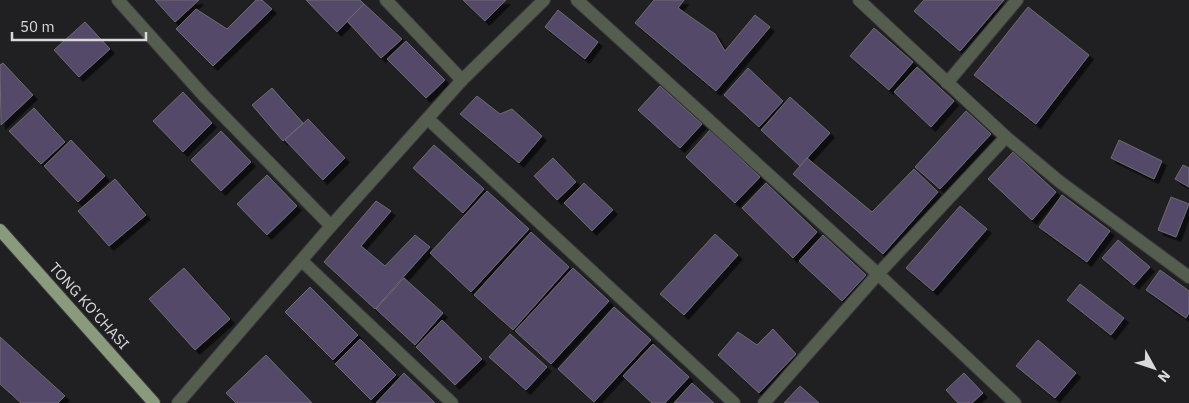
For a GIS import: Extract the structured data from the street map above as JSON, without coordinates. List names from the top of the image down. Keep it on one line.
{"streets":{"main road":["TONG KO'CHASI"]},"scale_bar":"50 m","north":"bottom right"}
